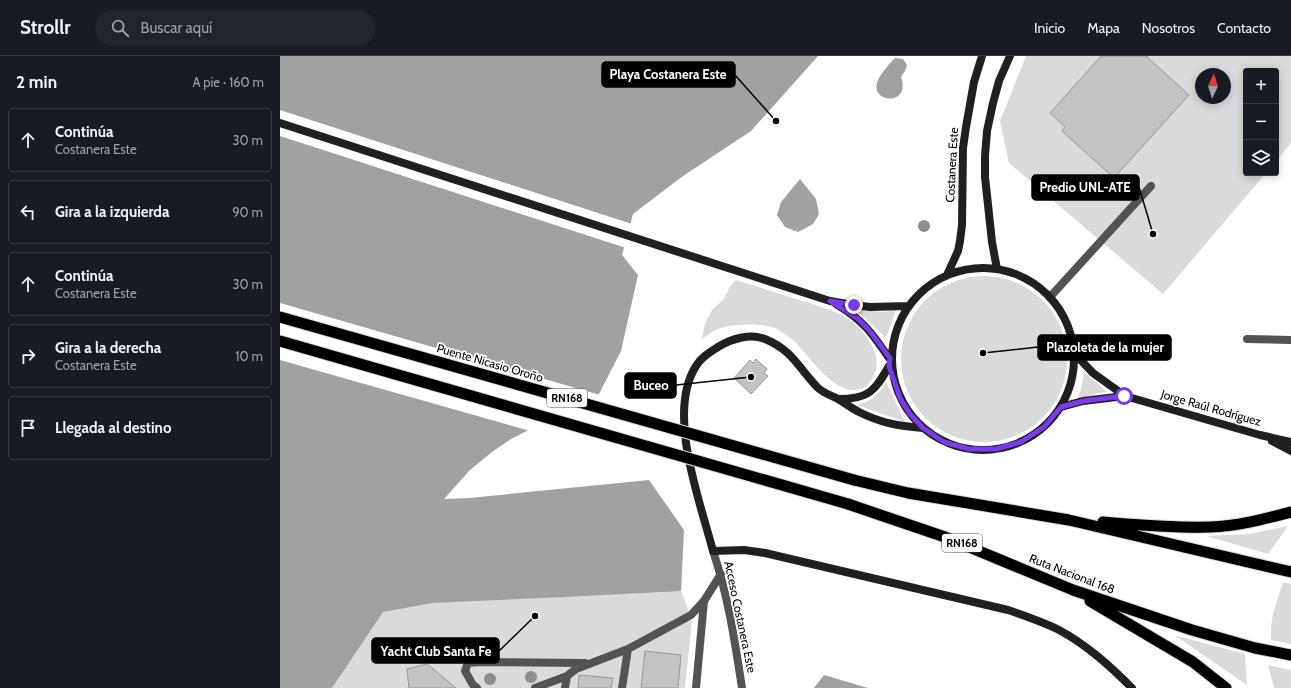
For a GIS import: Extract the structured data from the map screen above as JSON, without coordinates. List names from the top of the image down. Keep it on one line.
{"streets":{"highway":["Puente Nicasio Oroño","RN168","Ruta Nacional 168"],"main road":["Costanera Este","Jorge Raúl Rodríguez"],"street":["Acceso Costanera Este"]},"crossings":[["Puente Nicasio Oroño","RN168"]],"places":["Playa Costanera Este","Predio UNL-ATE","Plazoleta de la mujer","Buceo","Yacht Club Santa Fe"],"north":"top","page":{"header":"Strollr","search":"Buscar aquí","nav":["Inicio","Mapa","Nosotros","Contacto"],"heading":["2 min","A pie · 160 m"],"map_buttons":["+","−"],"list":[["Continúa","Costanera Este","30 m"],["Gira a la izquierda","90 m"],["Continúa","Costanera Este","30 m"],["Gira a la derecha","Costanera Este","10 m"],"Llegada al destino"]}}
